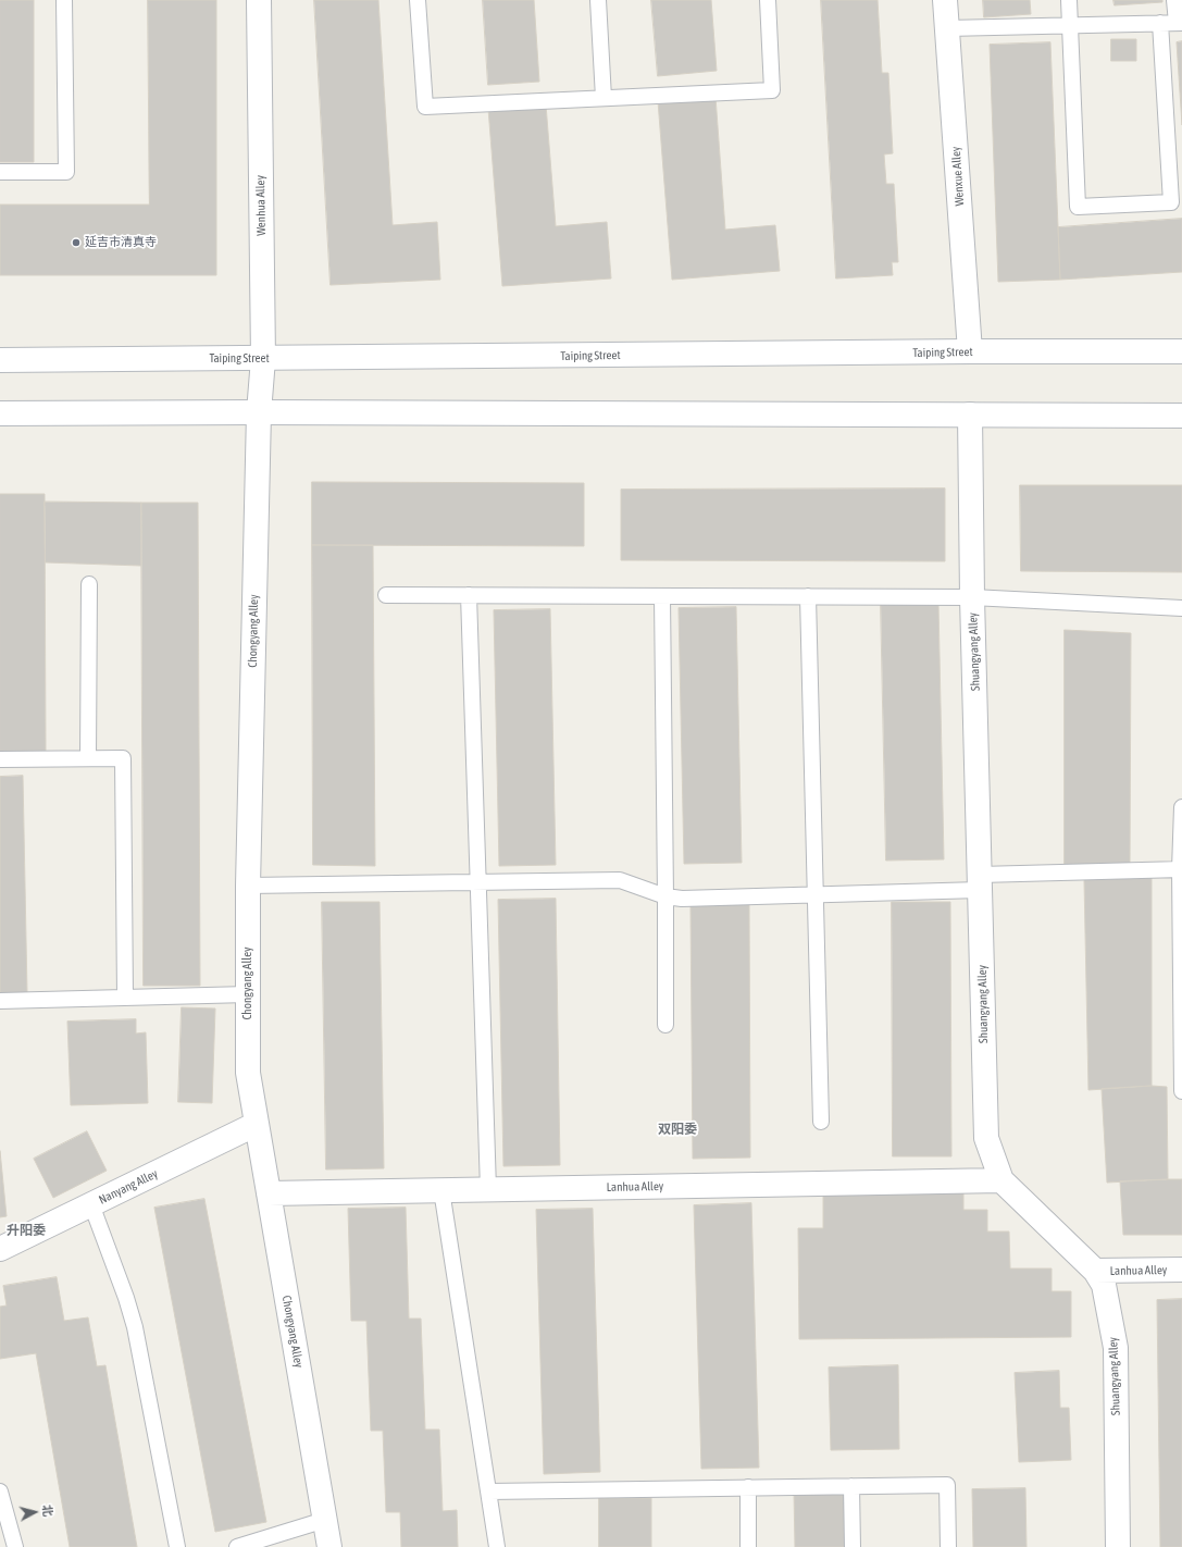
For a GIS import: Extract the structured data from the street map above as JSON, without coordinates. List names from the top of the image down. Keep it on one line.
{"streets":{"street":["Wenxue Alley","Wenhua Alley","Taiping Street","Chongyang Alley","Shuangyang Alley","Nanyang Alley","Lanhua Alley"]},"crossings":[["Wenxue Alley","Taiping Street"],["Wenhua Alley","Taiping Street"],["Wenhua Alley","Chongyang Alley"],["Chongyang Alley","Nanyang Alley"],["Chongyang Alley","Lanhua Alley"],["Shuangyang Alley","Lanhua Alley"]],"districts":["双阳委","升阳委"],"places":["延吉市清真寺"],"north":"right"}
